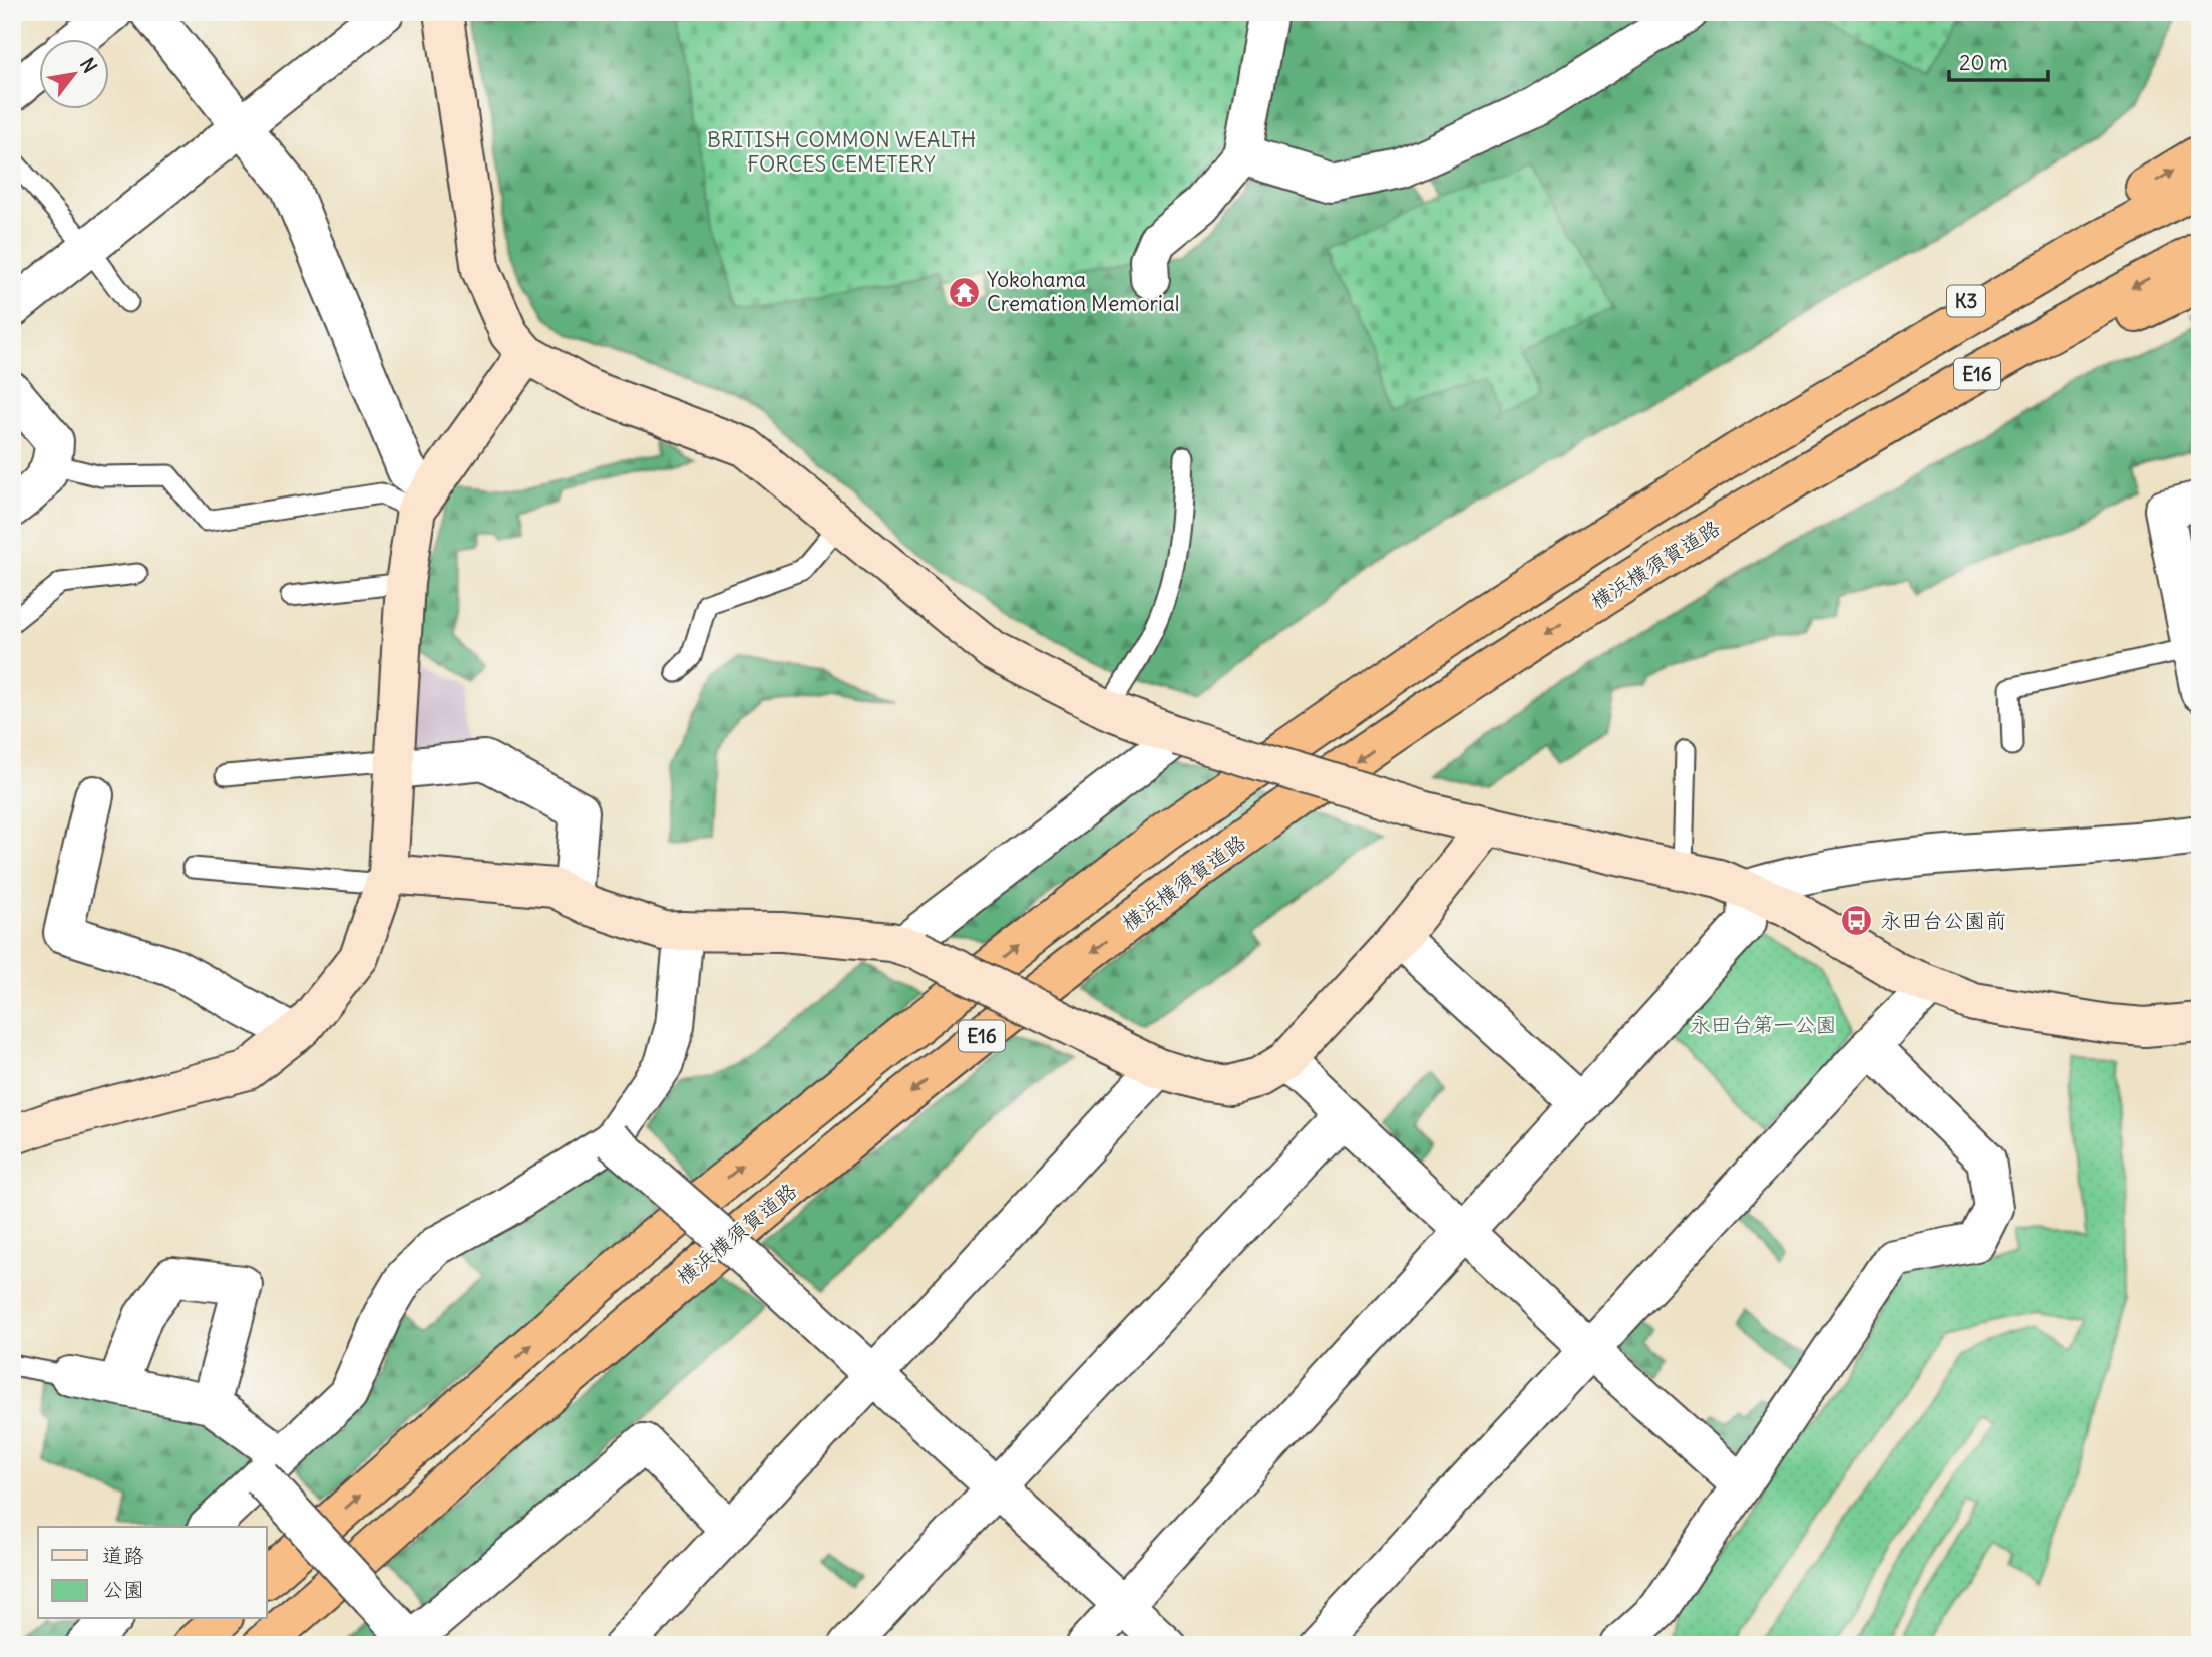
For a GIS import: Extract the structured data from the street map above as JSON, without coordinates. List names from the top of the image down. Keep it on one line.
{"streets":{"highway":["K3","E16","横浜横須賀道路"]},"crossings":[["K3","E16"]],"parks":["BRITISH COMMON WEALTH FORCES CEMETERY","永田台第一公園"],"places":{"temple":["Yokohama Cremation Memorial"],"bus stop":["永田台公園前"]},"legend":["道路","公園"],"scale_bar":"20 m","north":"top right"}
